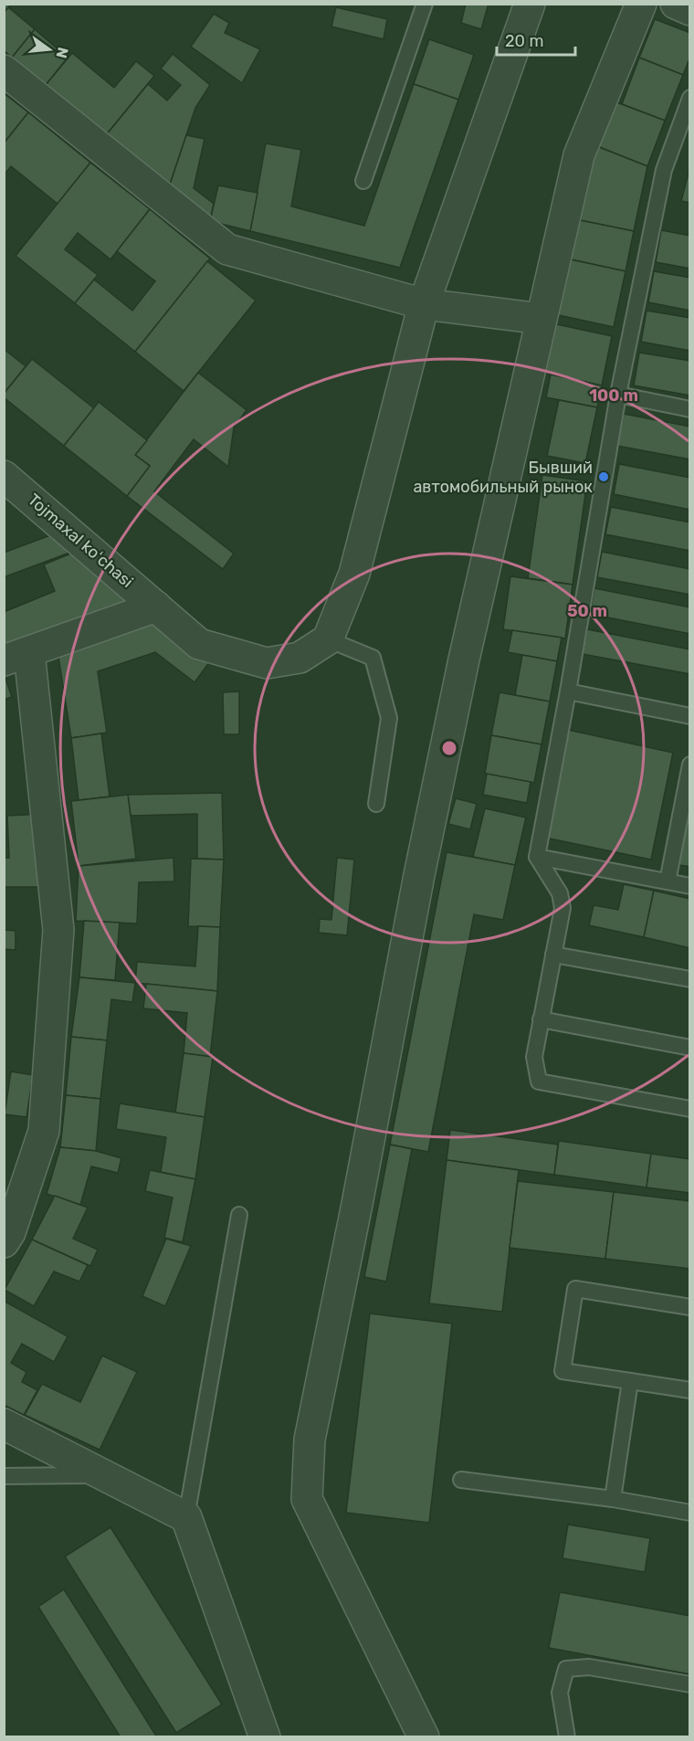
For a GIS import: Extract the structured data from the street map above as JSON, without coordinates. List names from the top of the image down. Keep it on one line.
{"streets":{"street":["Tojmaxal koʻchasi"]},"places":["Бывший автомобильный рынок"],"scale_bar":"20 m","north":"right","rings":["100 m","50 m"]}
